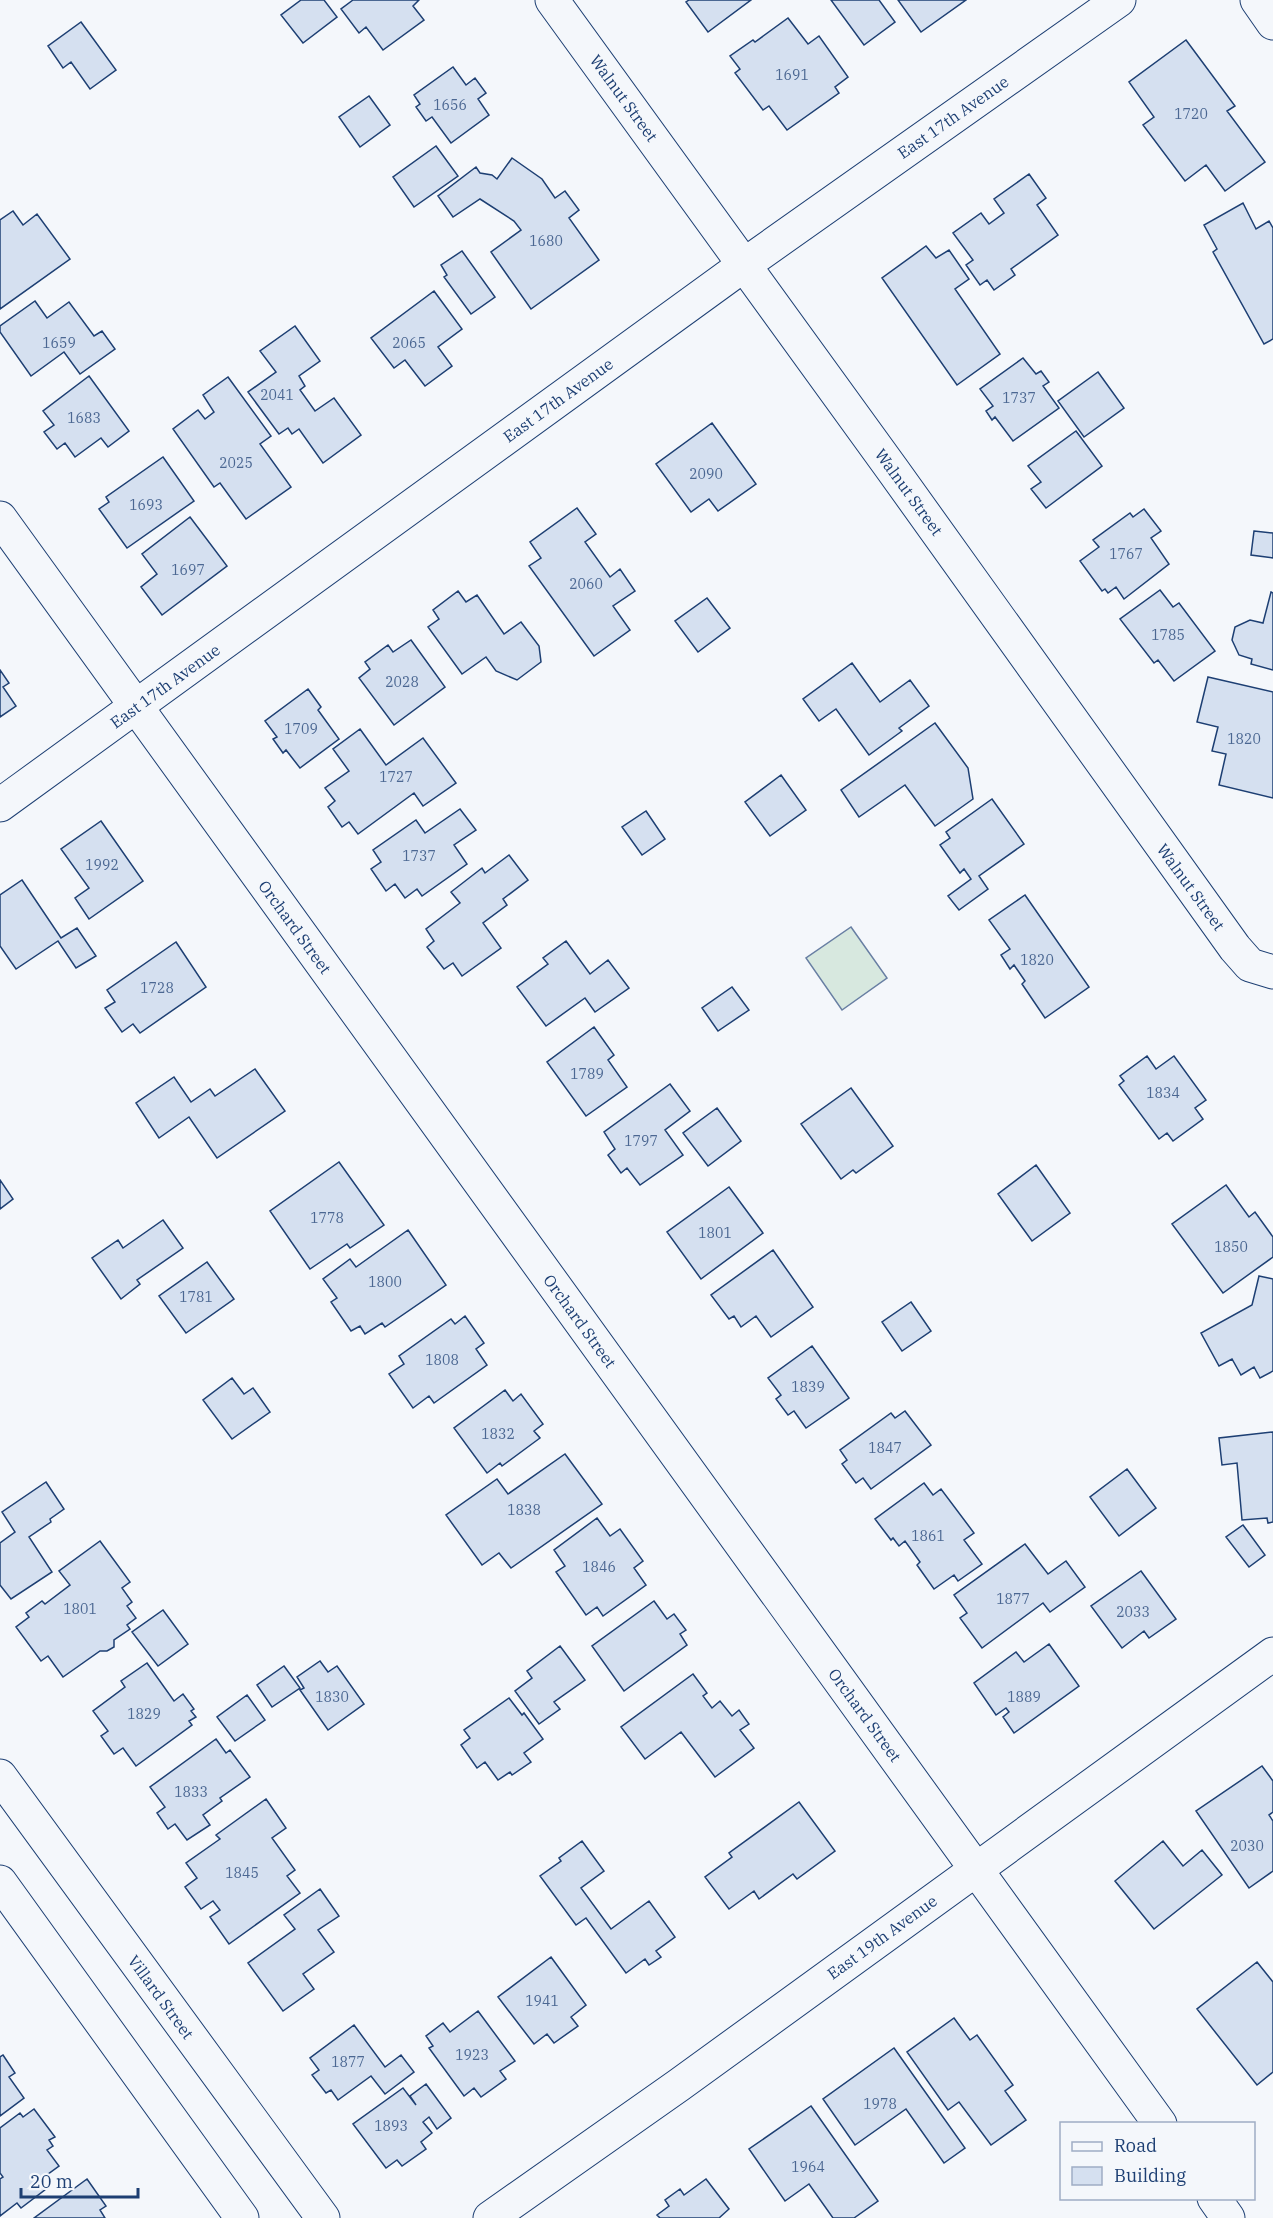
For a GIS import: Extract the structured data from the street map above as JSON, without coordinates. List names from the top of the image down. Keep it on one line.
{"streets":{"street":["Walnut Street","East 17th Avenue","Orchard Street","East 19th Avenue","Villard Street"]},"crossings":[["Walnut Street","East 17th Avenue"],["East 17th Avenue","Orchard Street"],["Orchard Street","East 19th Avenue"]],"house_numbers":["1691","1656","1720","1680","1659","2065","2041","1737","1683","2025","2090","1693","1767","1697","2060","1785","2028","1709","1820","1727","1737","1992","1820","1728","1789","1834","1797","1778","1801","1850","1800","1781","1808","1839","1832","1847","1838","1861","1846","1877","1801","2033","1830","1889","1829","1833","2030","1845","1941","1923","1877","1978","1893","1964"],"legend":["Road","Building"],"scale_bar":"20 m"}
